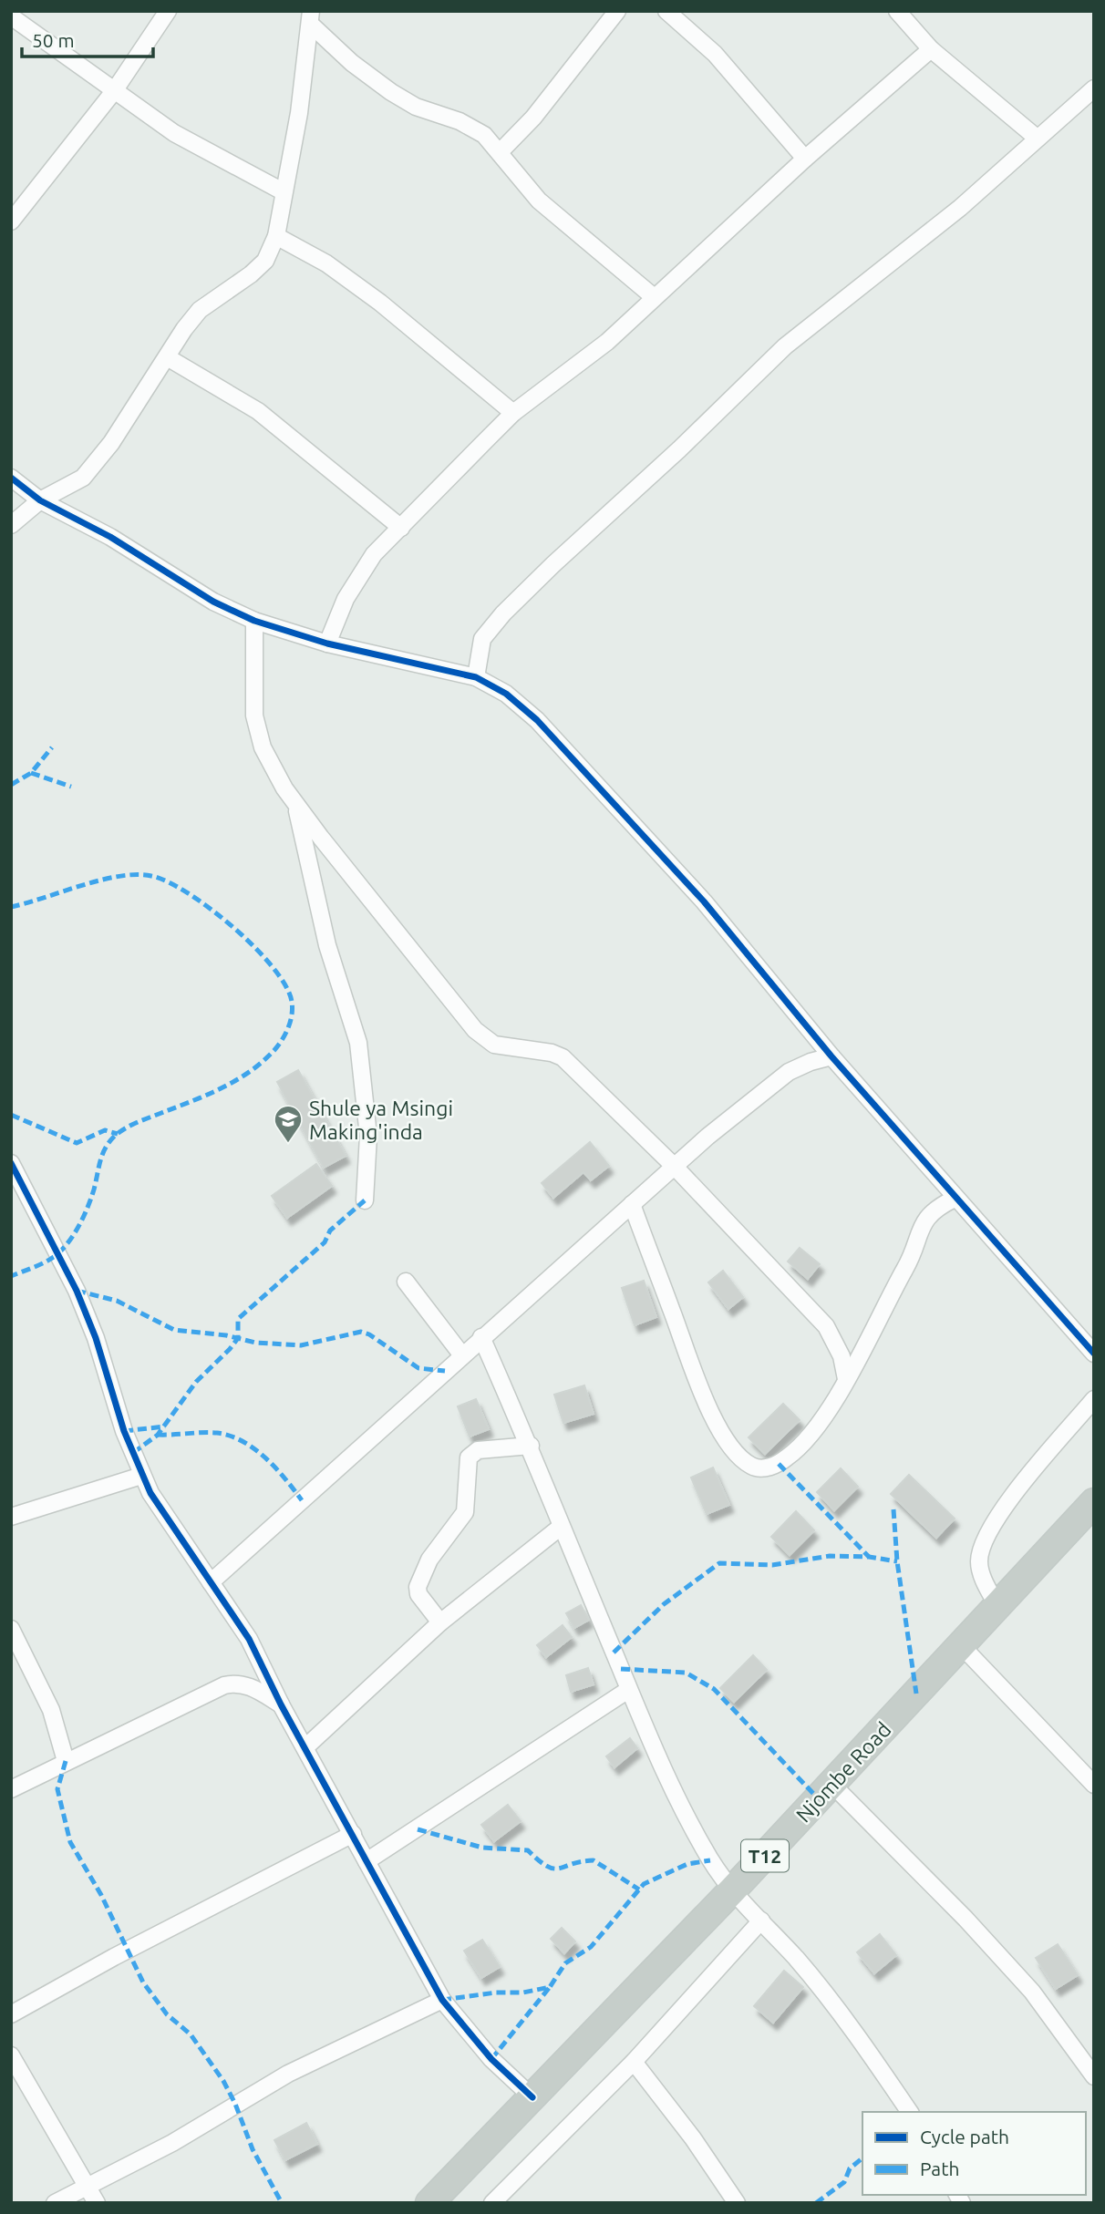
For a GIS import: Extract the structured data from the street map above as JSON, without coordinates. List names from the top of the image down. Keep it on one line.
{"streets":{"highway":["Njombe Road","T12"]},"places":{"school or university":["Shule ya Msingi Making'inda"]},"legend":["Cycle path","Path"],"scale_bar":"50 m"}
